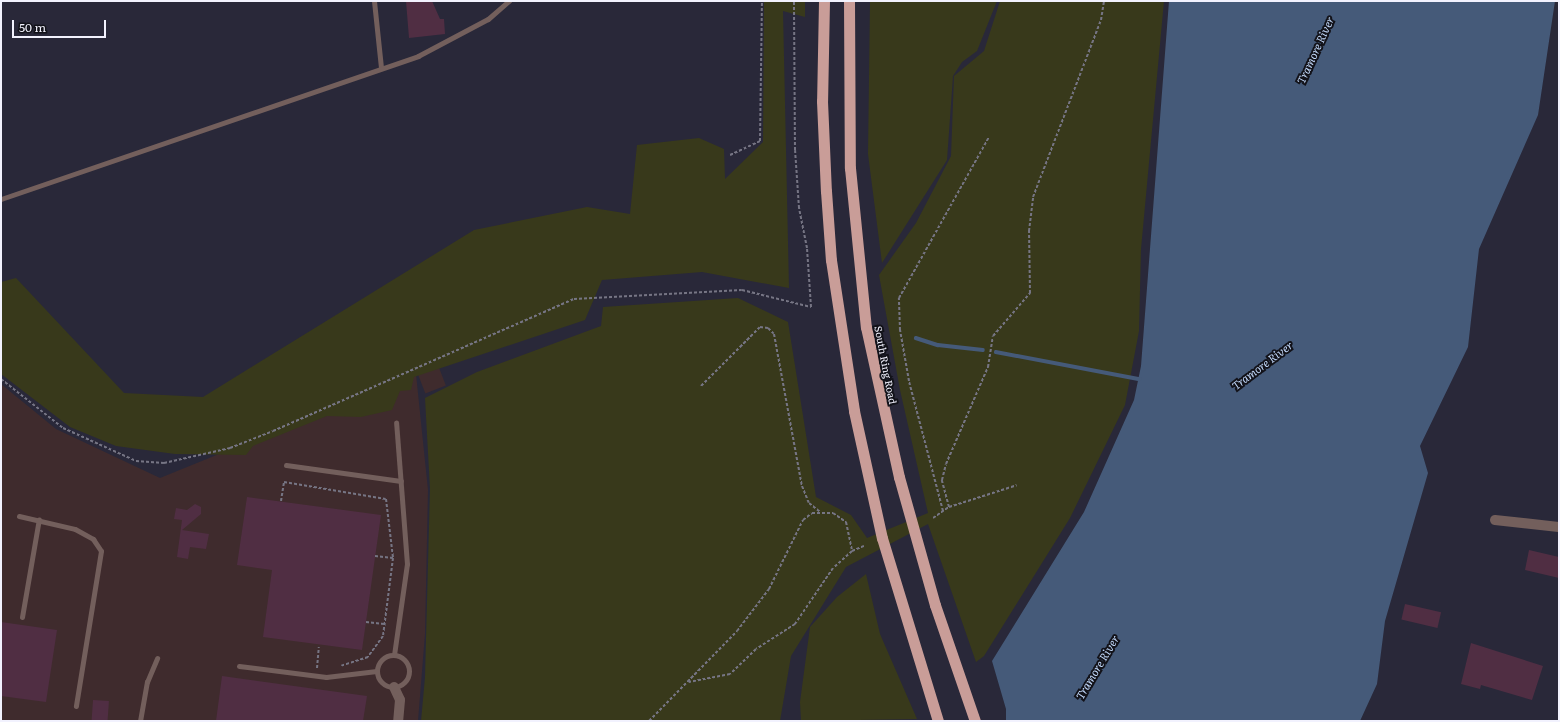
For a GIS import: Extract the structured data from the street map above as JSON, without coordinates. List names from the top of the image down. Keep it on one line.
{"streets":{"highway":["South Ring Road"]},"water":["Tramore River"],"scale_bar":"50 m"}
